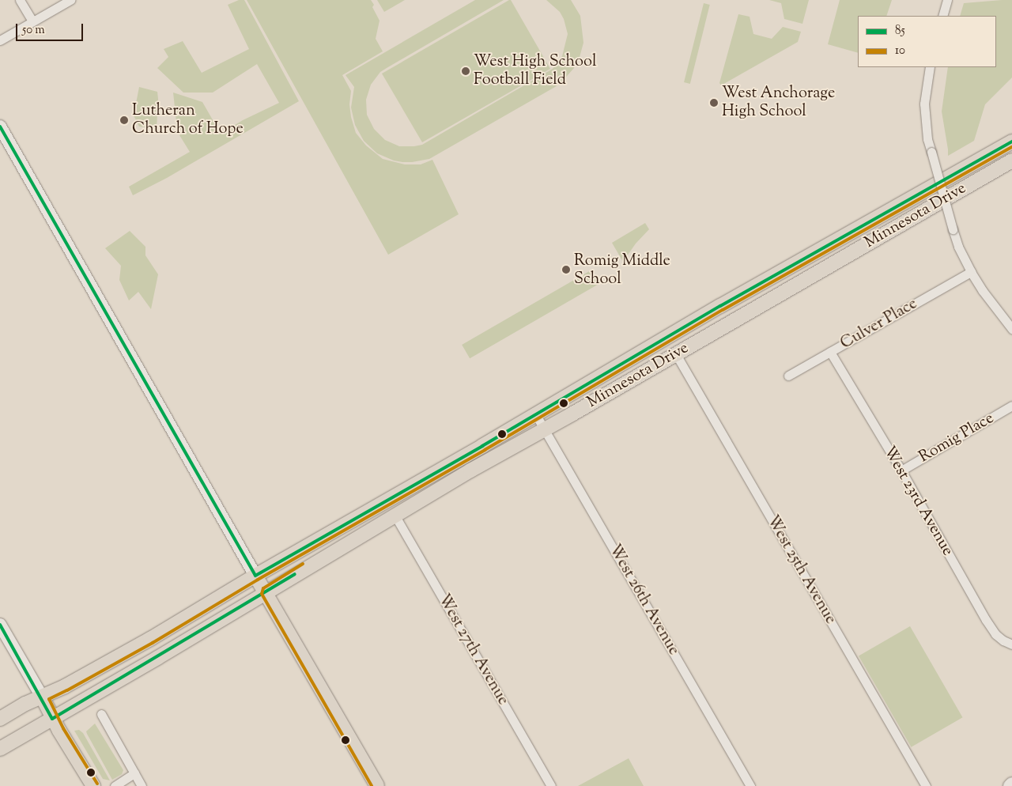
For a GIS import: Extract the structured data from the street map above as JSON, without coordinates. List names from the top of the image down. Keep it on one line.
{"streets":{"main road":["Minnesota Drive"],"street":["Culver Place","Romig Place","West 23rd Avenue","West 25th Avenue","West 26th Avenue","West 27th Avenue"]},"crossings":[["Minnesota Drive","West 25th Avenue"],["Minnesota Drive","West 26th Avenue"],["Minnesota Drive","West 27th Avenue"],["Culver Place","West 23rd Avenue"],["Romig Place","West 23rd Avenue"]],"places":["West High School Football Field","West Anchorage High School","Lutheran Church of Hope","Romig Middle School"],"lines":["transit line 85","transit line 10"],"legend":["85","10"],"scale_bar":"50 m"}
